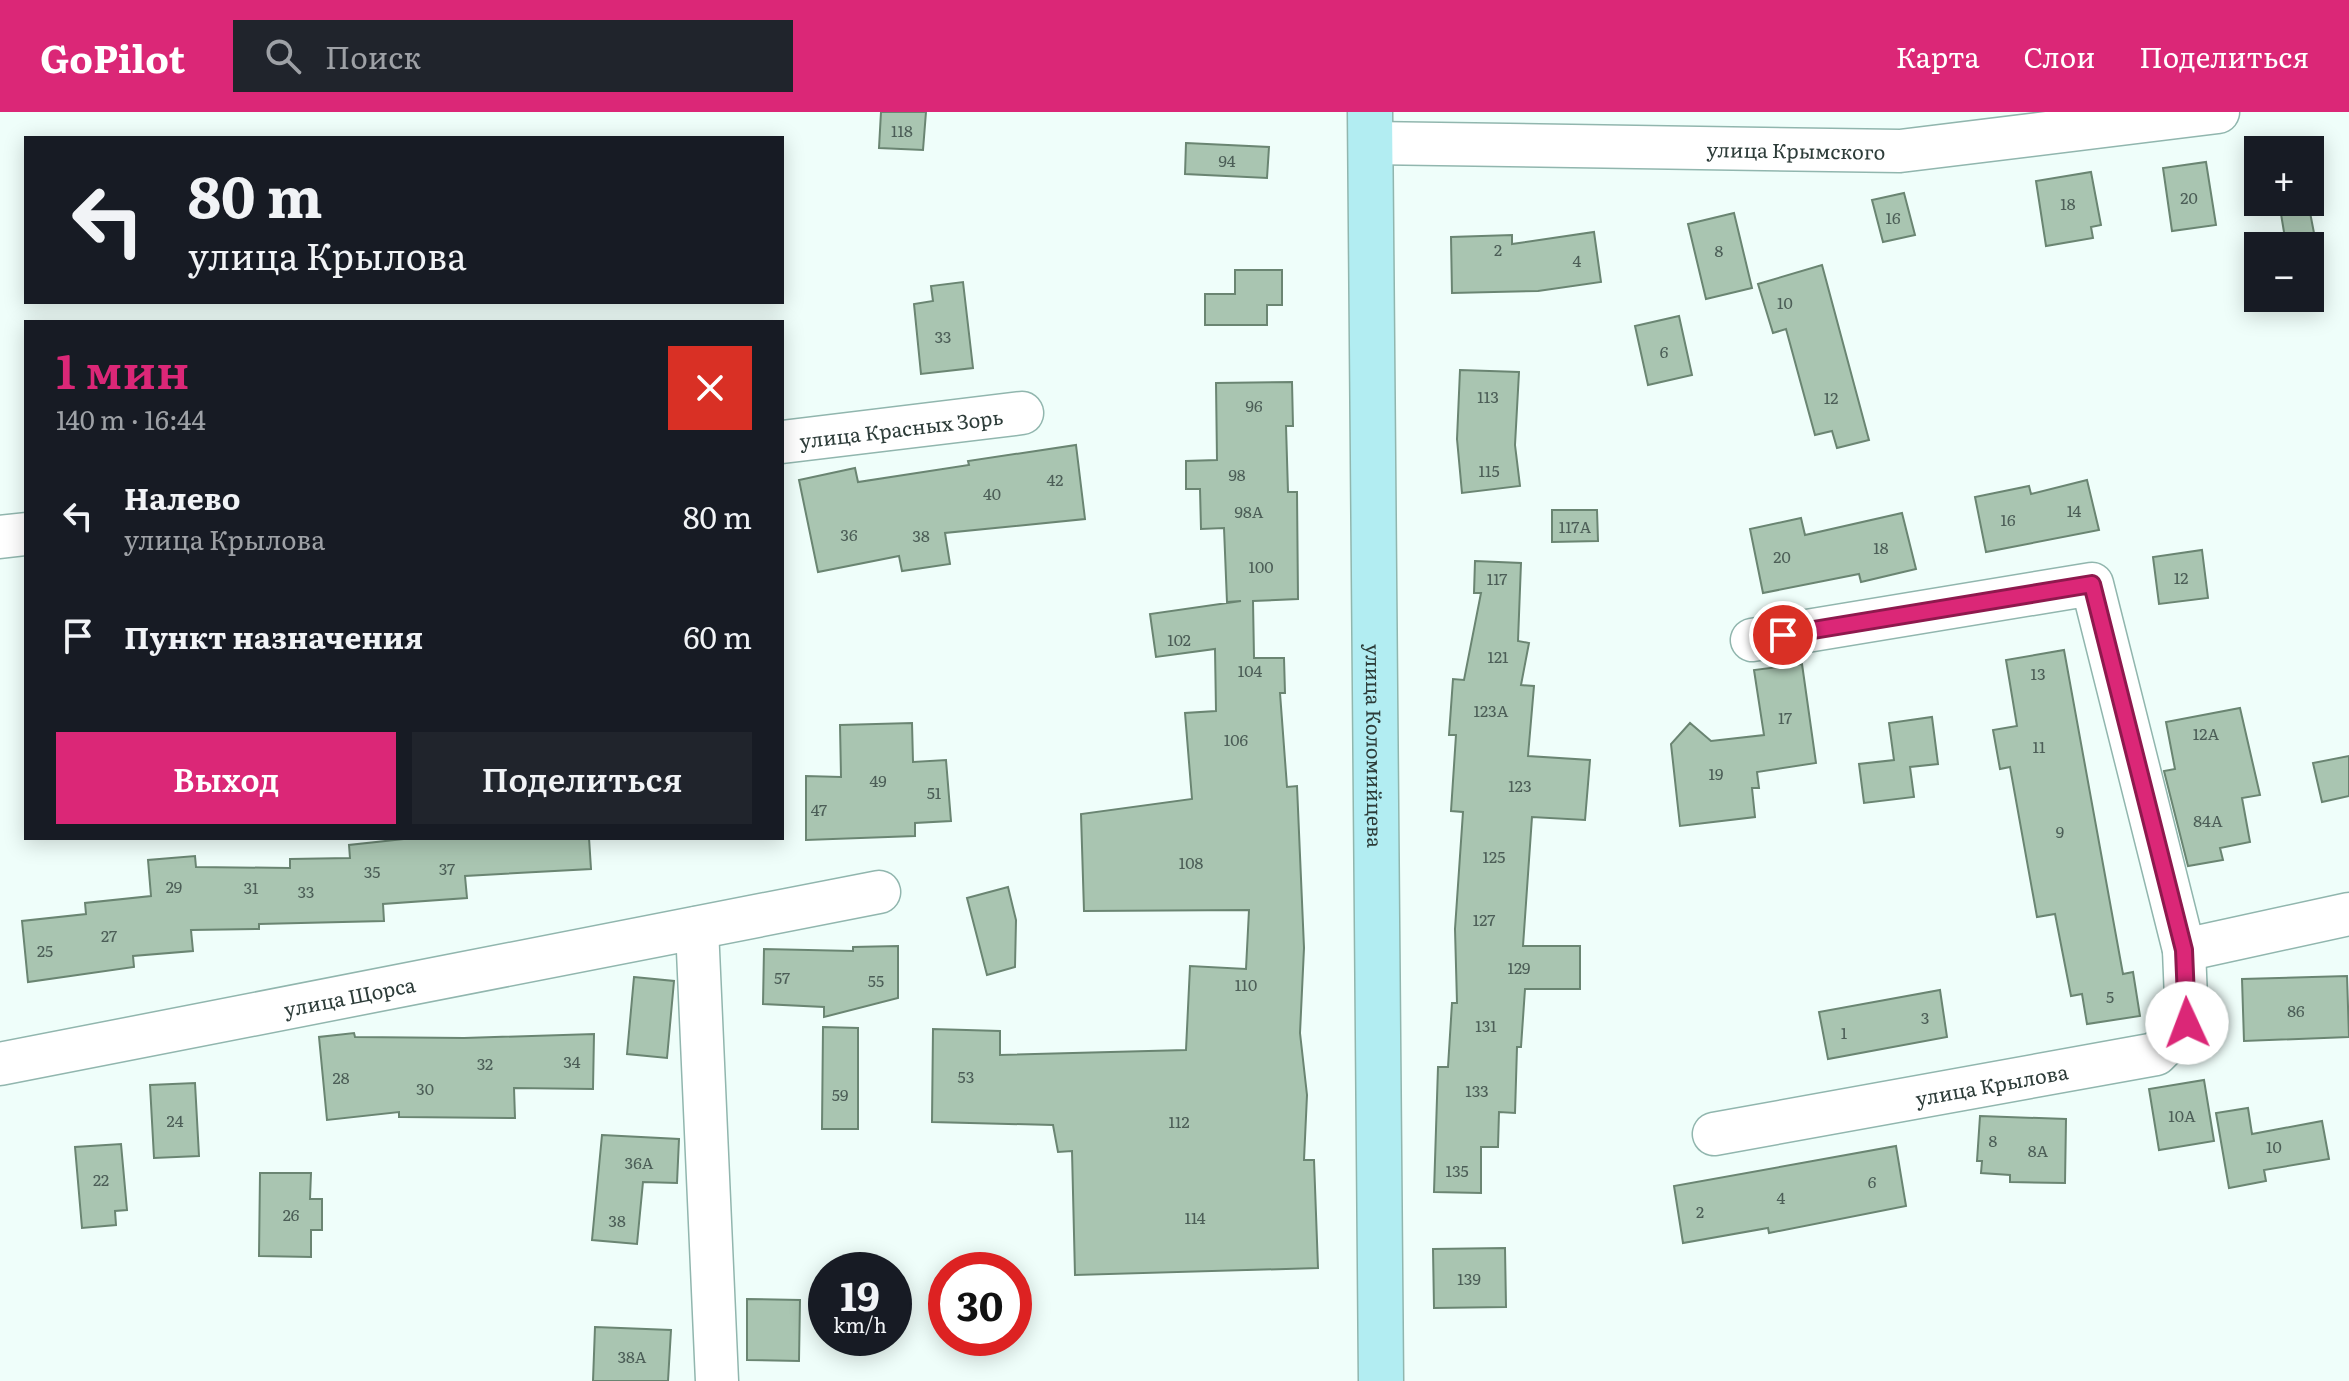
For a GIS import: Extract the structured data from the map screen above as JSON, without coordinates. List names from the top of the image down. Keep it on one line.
{"streets":{"main road":["улица Коломийцева"],"street":["улица Крымского","улица Красных Зорь","улица Щорса","улица Крылова"]},"crossings":[["улица Крымского","улица Коломийцева"]],"house_numbers":["118","94","20","18","16","2","8","4","10","33","6","113","12","96","115","98","42","40","14","98А","16","117А","36","38","18","20","100","12","117","102","121","104","13","123А","17","12А","106","11","19","49","123","51","47","84А","9","125","108","37","35","29","31","33","127","27","25","129","57","55","110","5","86","3","131","1","34","32","53","28","30","133","59","10А","24","112","8","10","8А","36А","135","22","6","4","2","26","114","38","139","38А"],"page":{"header":"GoPilot","search":"Поиск","nav":["Карта","Слои","Поделиться"],"map_buttons":["+","−"],"turn":["80 m","улица Крылова"],"heading":["1 мин","140 m · 16:44"],"list":[{"name":"Налево","note":"улица Крылова","value":"80 m"},{"name":"Пункт назначения","value":"60 m"}],"buttons":["Выход","Поделиться"],"speed":"19 km/h","limit":"30"}}
